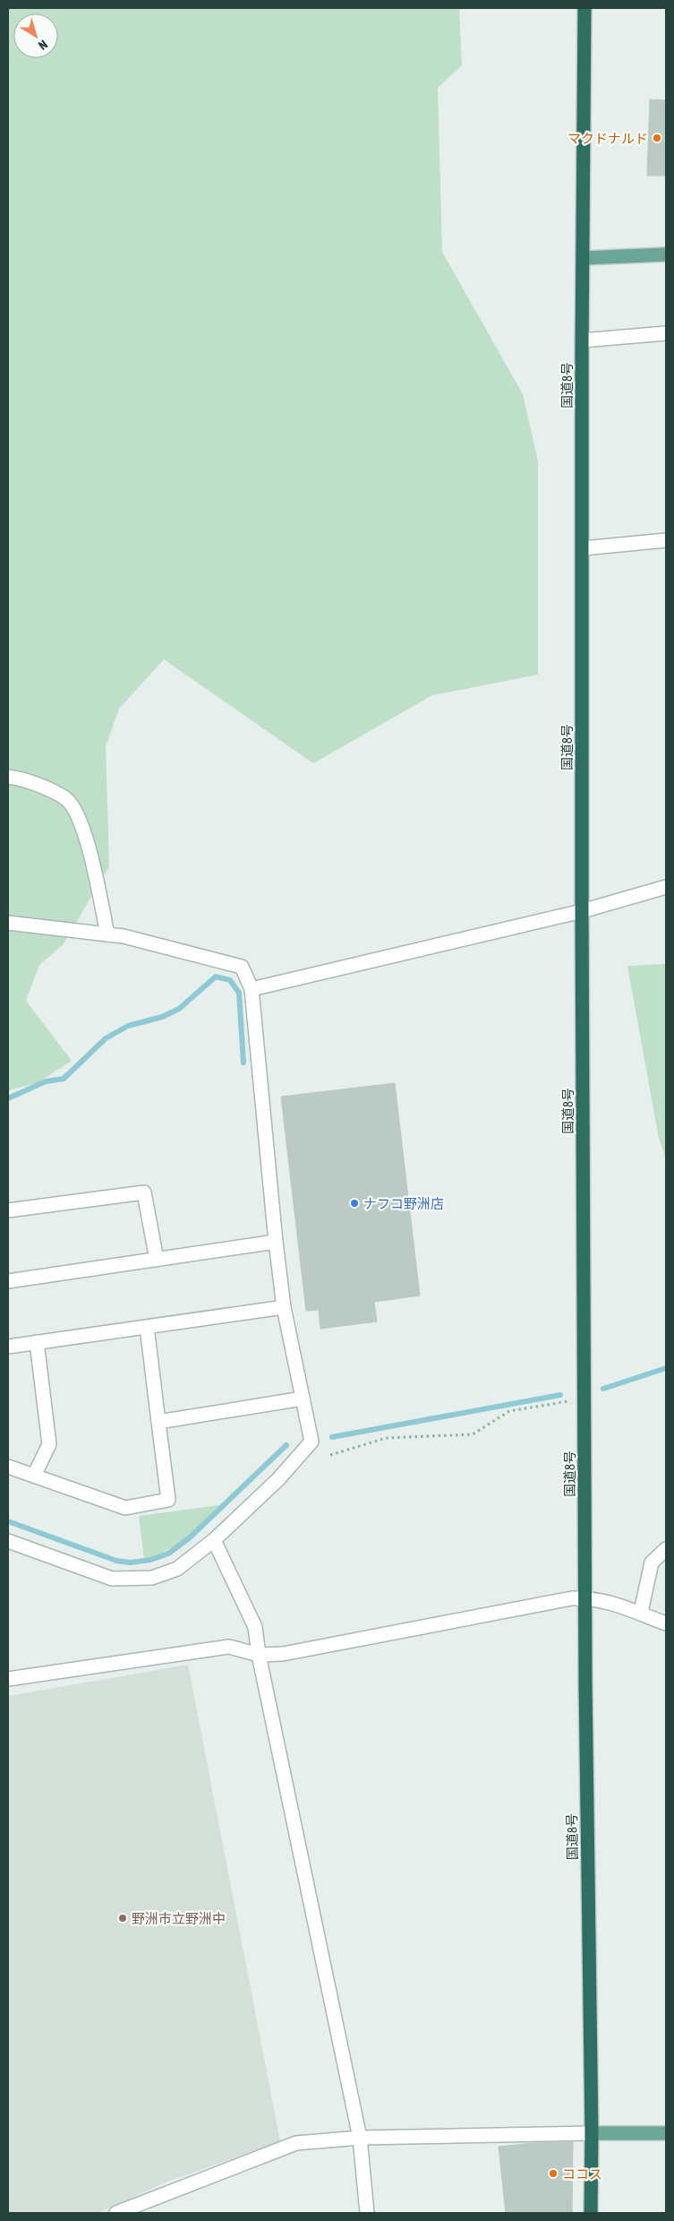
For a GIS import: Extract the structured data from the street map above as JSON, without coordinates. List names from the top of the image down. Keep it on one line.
{"streets":{"highway":["国道8号"]},"places":["マクドナルド","ナフコ野洲店","野洲市立野洲中","ココス"],"north":"bottom right"}
